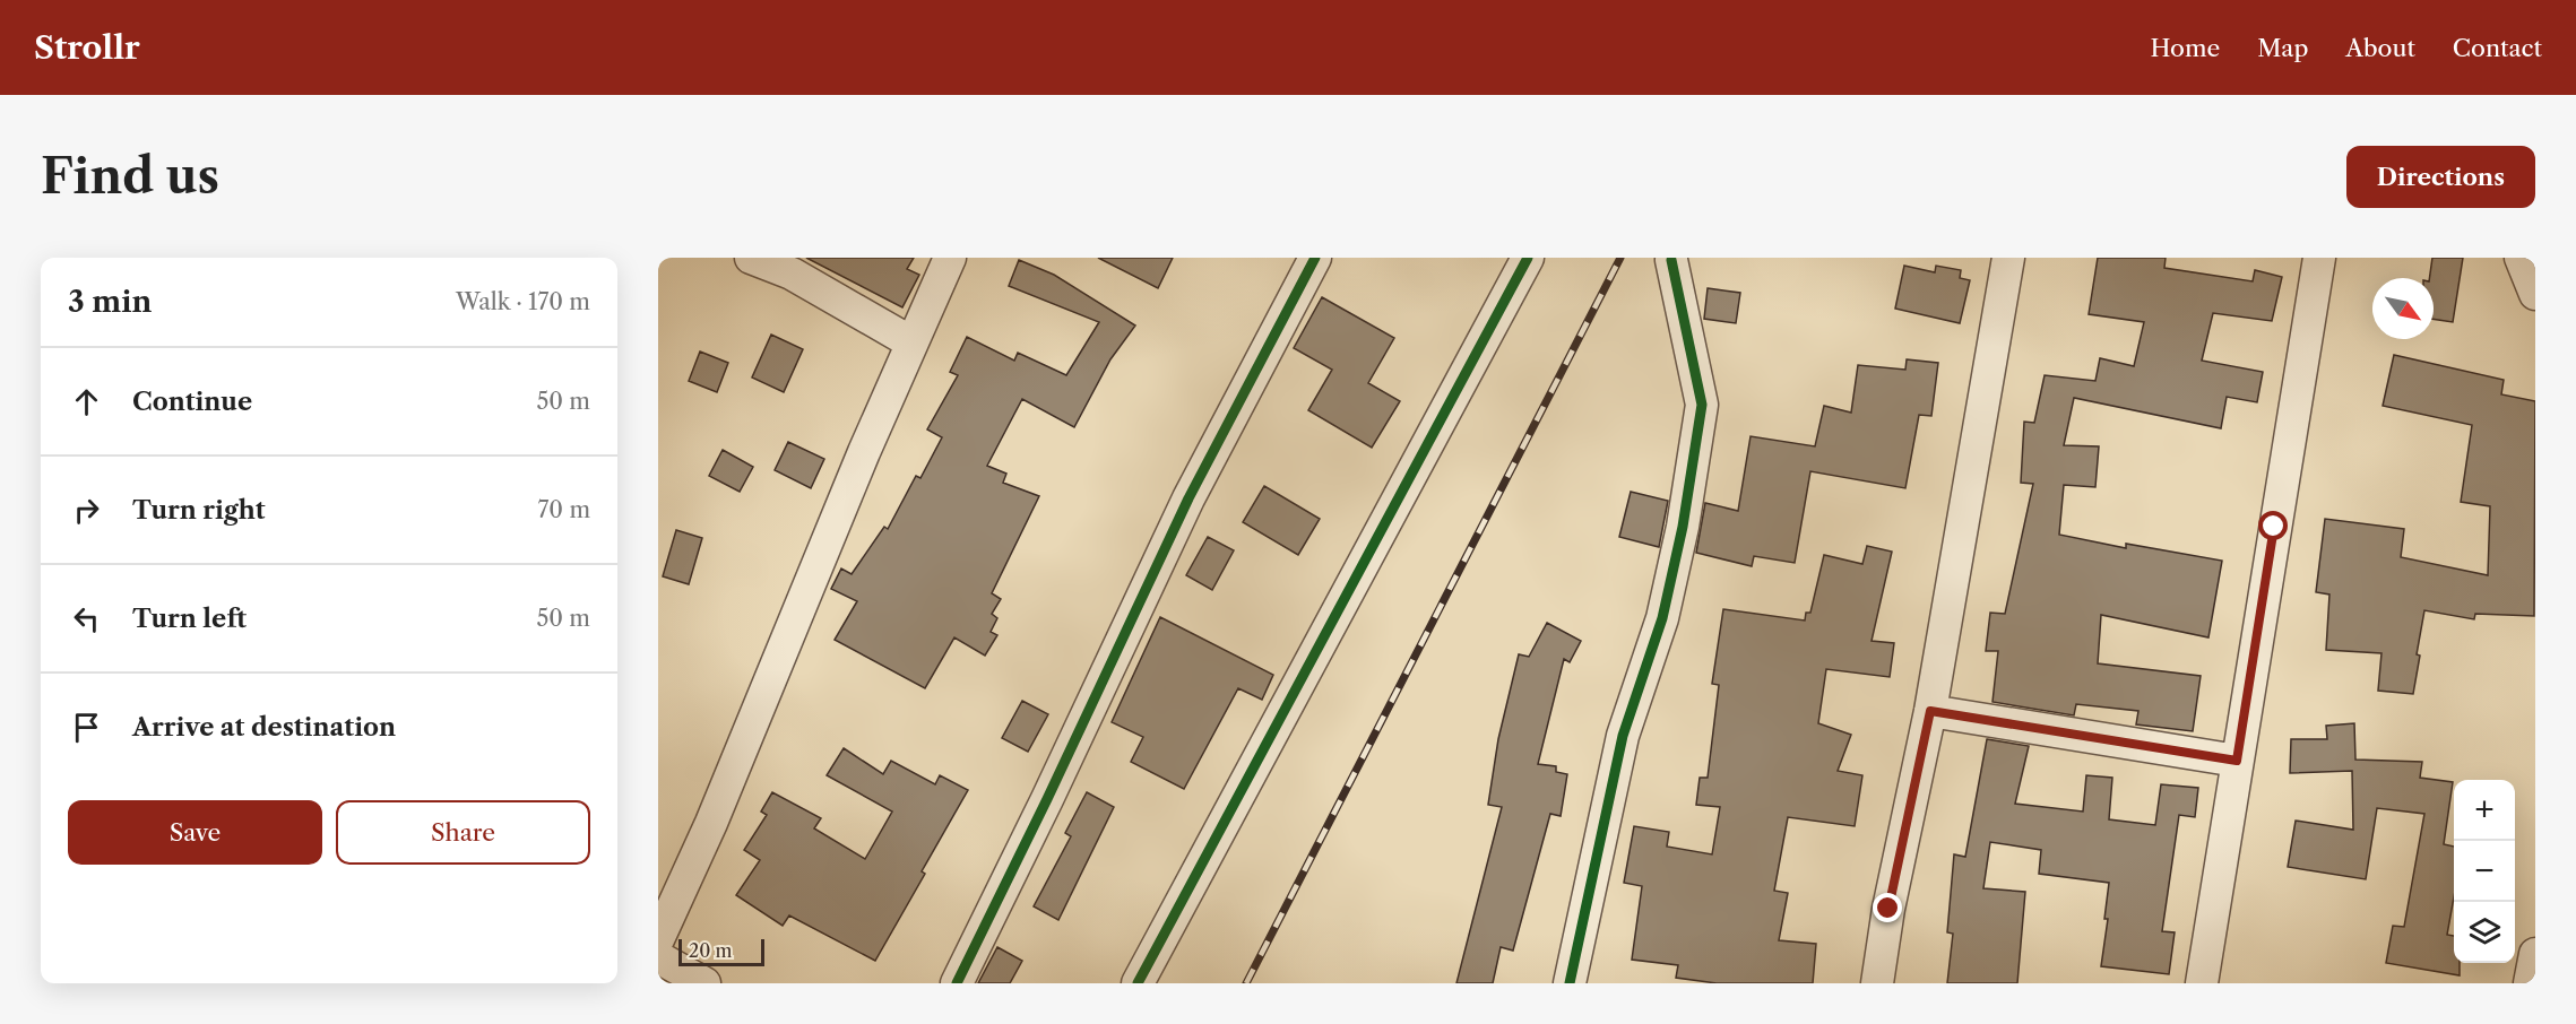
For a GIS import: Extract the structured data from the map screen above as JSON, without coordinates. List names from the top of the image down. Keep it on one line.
{"scale_bar":"20 m","north":"bottom right","page":{"header":"Strollr","nav":["Home","Map","About","Contact"],"buttons":["Directions",["Save","Share"]],"title":"Find us","heading":["3 min","Walk · 170 m"],"list":[["Continue","50 m"],["Turn right","70 m"],["Turn left","50 m"],"Arrive at destination"],"map_buttons":["+","−"],"scale":"20 m"}}
